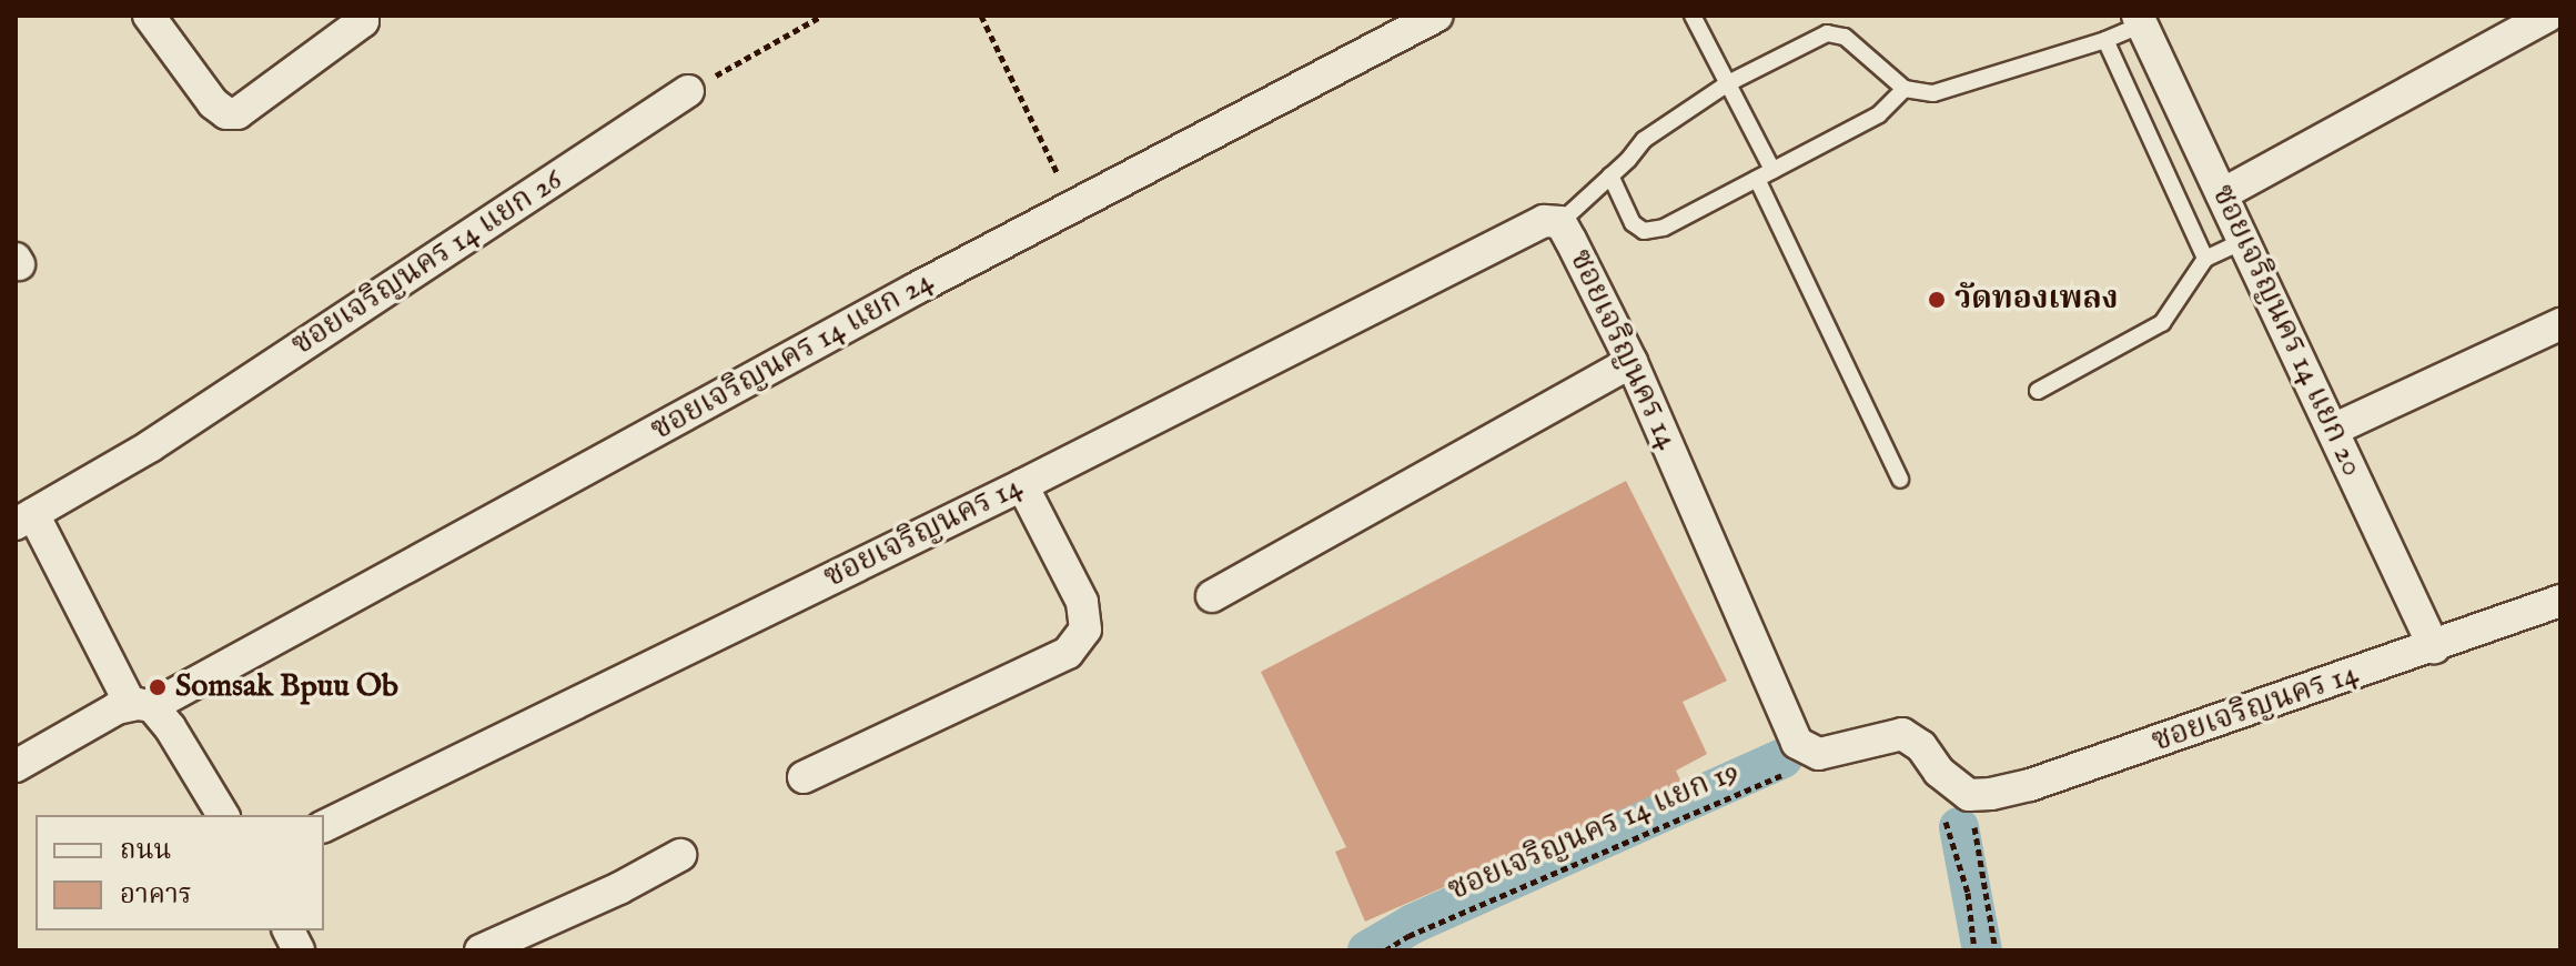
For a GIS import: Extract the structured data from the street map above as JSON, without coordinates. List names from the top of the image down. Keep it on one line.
{"streets":{"street":["ซอยเจริญนคร 14 แยก 26","ซอยเจริญนคร 14 แยก 20","ซอยเจริญนคร 14","ซอยเจริญนคร 14 แยก 24"],"path":["ซอยเจริญนคร 14 แยก 19"]},"crossings":[["ซอยเจริญนคร 14 แยก 26","ซอยเจริญนคร 14 แยก 24"],["ซอยเจริญนคร 14 แยก 20","ซอยเจริญนคร 14"],["ซอยเจริญนคร 14","ซอยเจริญนคร 14 แยก 19"]],"places":["วัดทองเพลง","Somsak Bpuu Ob"],"legend":["ถนน","อาคาร"]}
